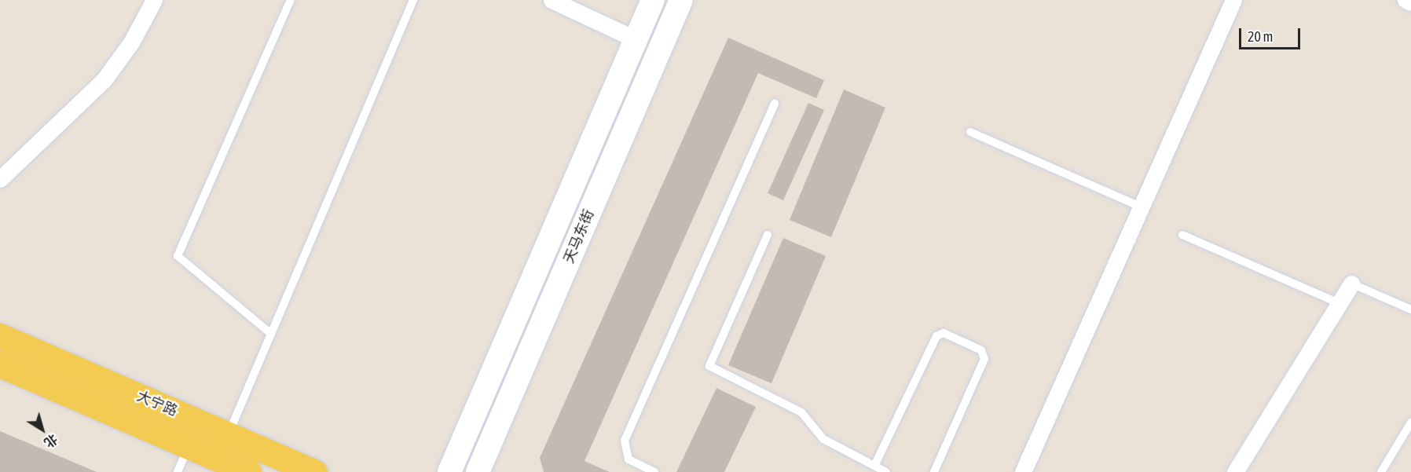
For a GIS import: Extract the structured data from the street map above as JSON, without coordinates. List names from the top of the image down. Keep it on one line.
{"streets":{"main road":["大宁路"],"street":["天马东街"]},"scale_bar":"20 m","north":"bottom right"}
